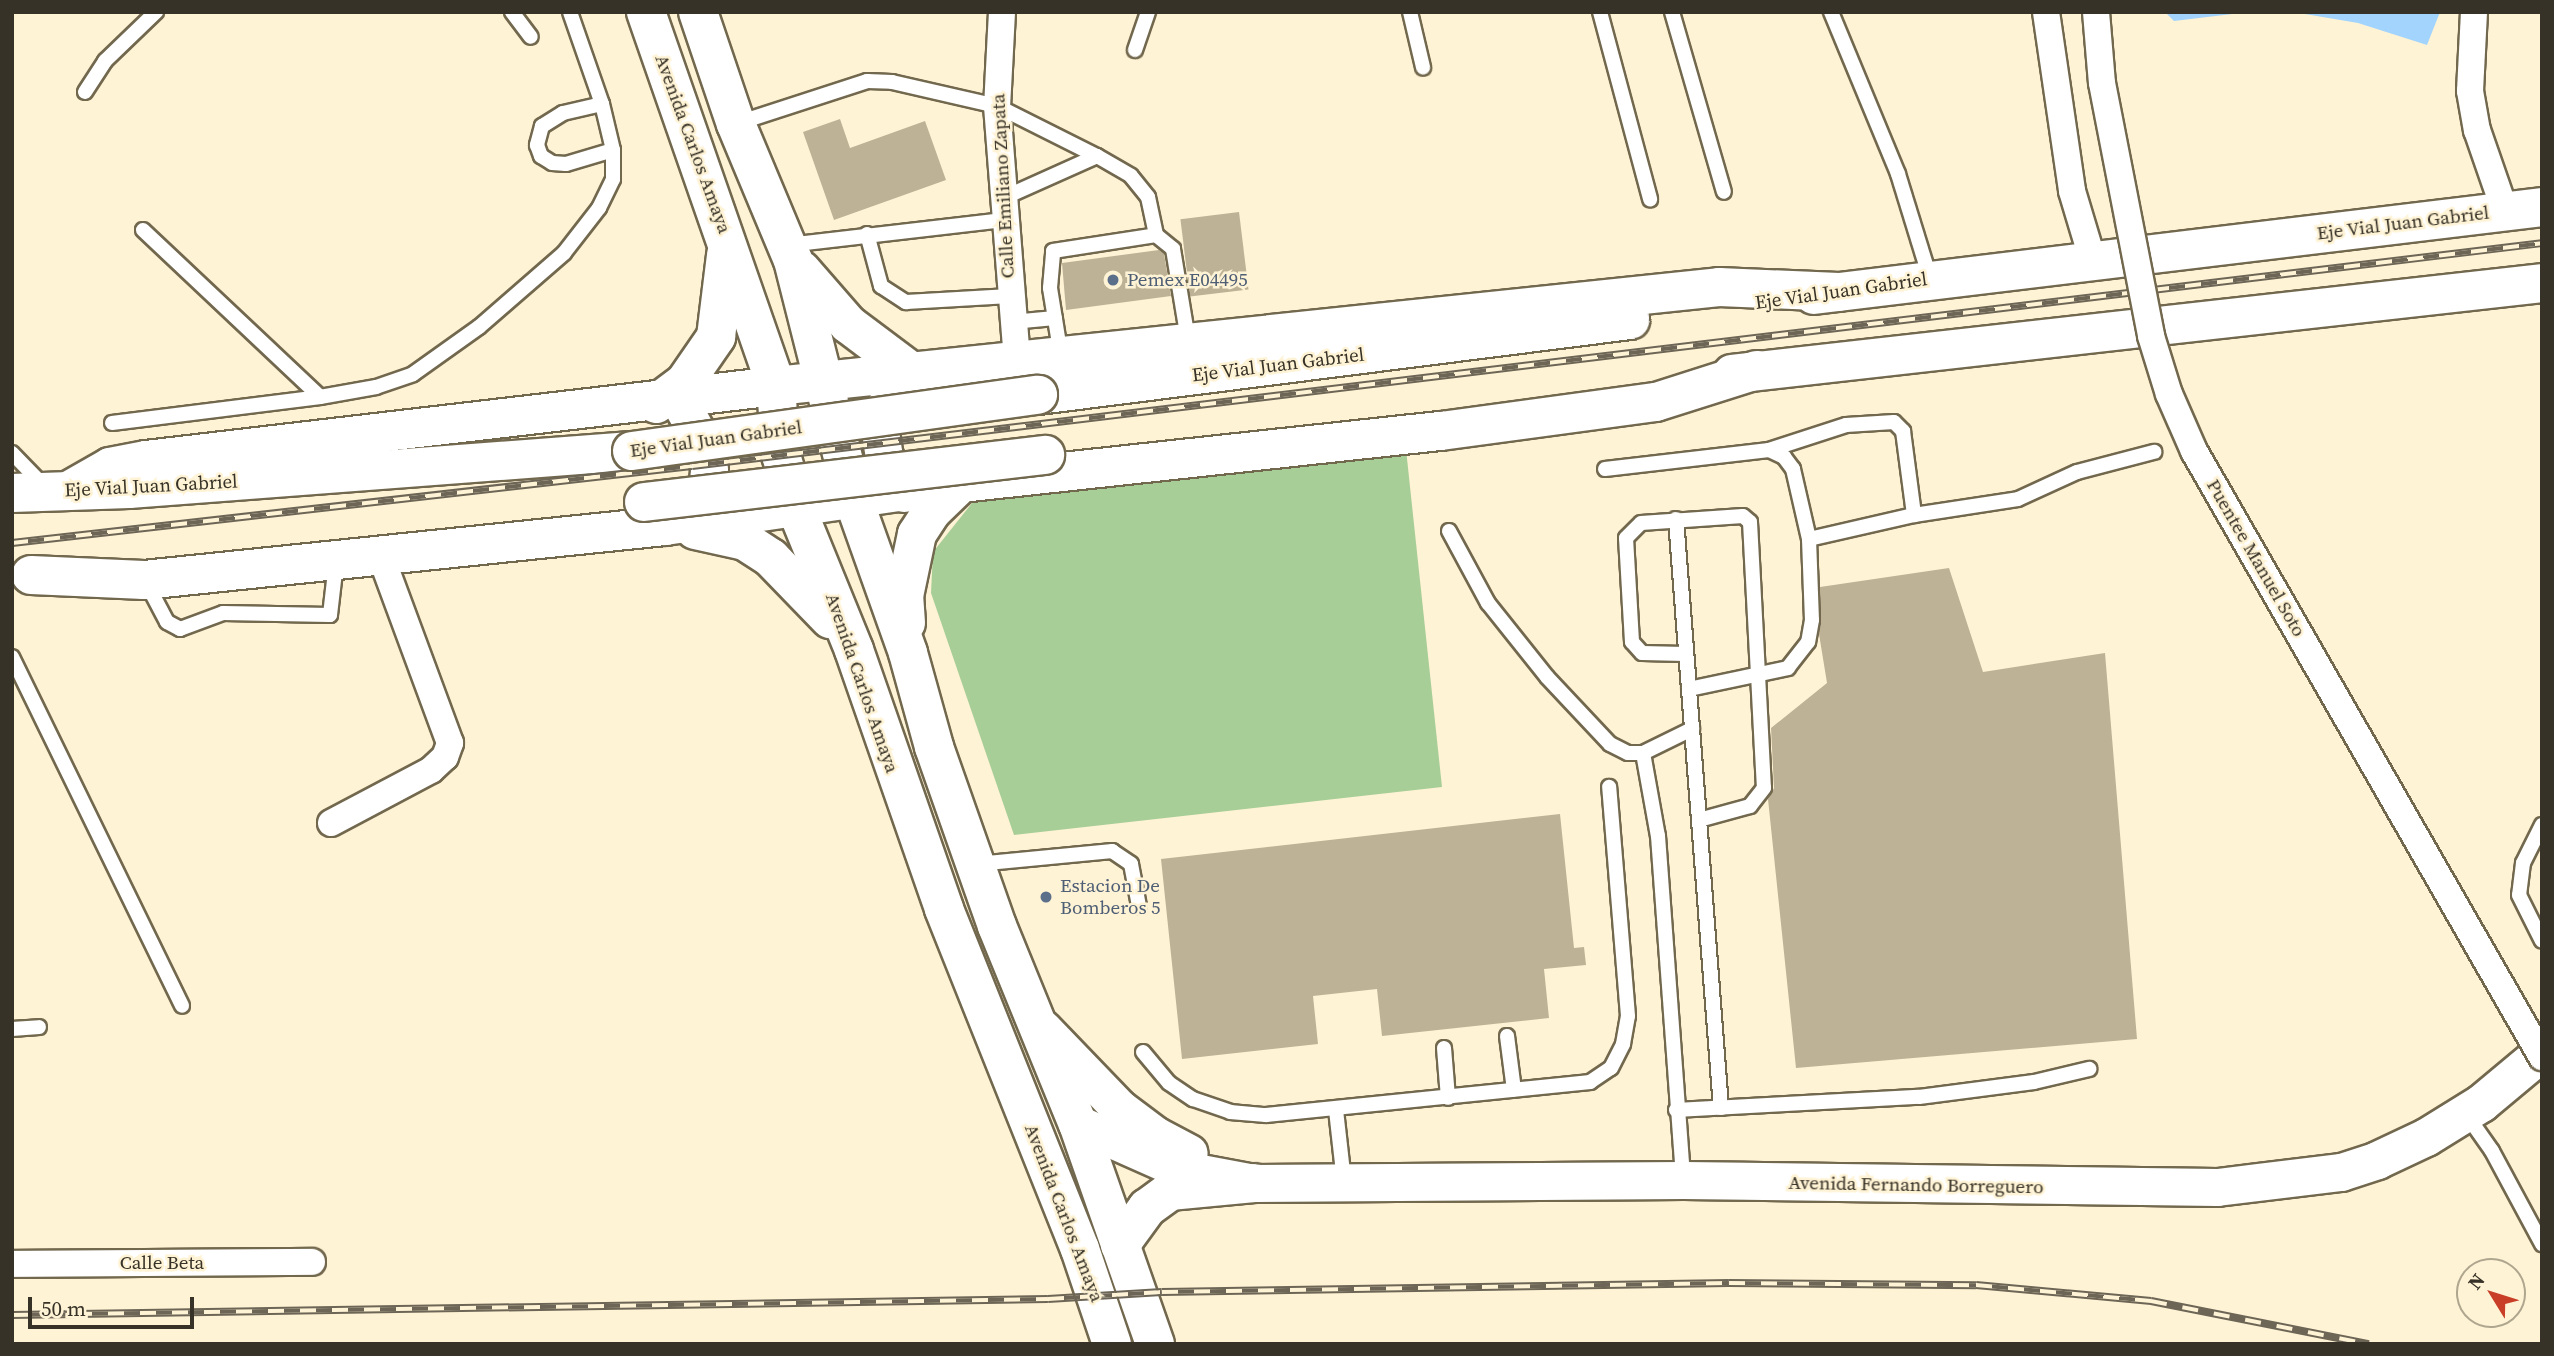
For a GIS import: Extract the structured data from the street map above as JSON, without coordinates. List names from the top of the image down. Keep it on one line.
{"streets":{"main road":["Avenida Carlos Amaya","Eje Vial Juan Gabriel","Avenida Fernando Borreguero"],"street":["Calle Emiliano Zapata","Puentee Manuel Soto","Calle Beta"]},"crossings":[["Avenida Carlos Amaya","Avenida Fernando Borreguero"],["Puentee Manuel Soto","Avenida Fernando Borreguero"]],"places":["Pemex E04495","Estacion De Bomberos 5"],"scale_bar":"50 m","north":"top left"}
